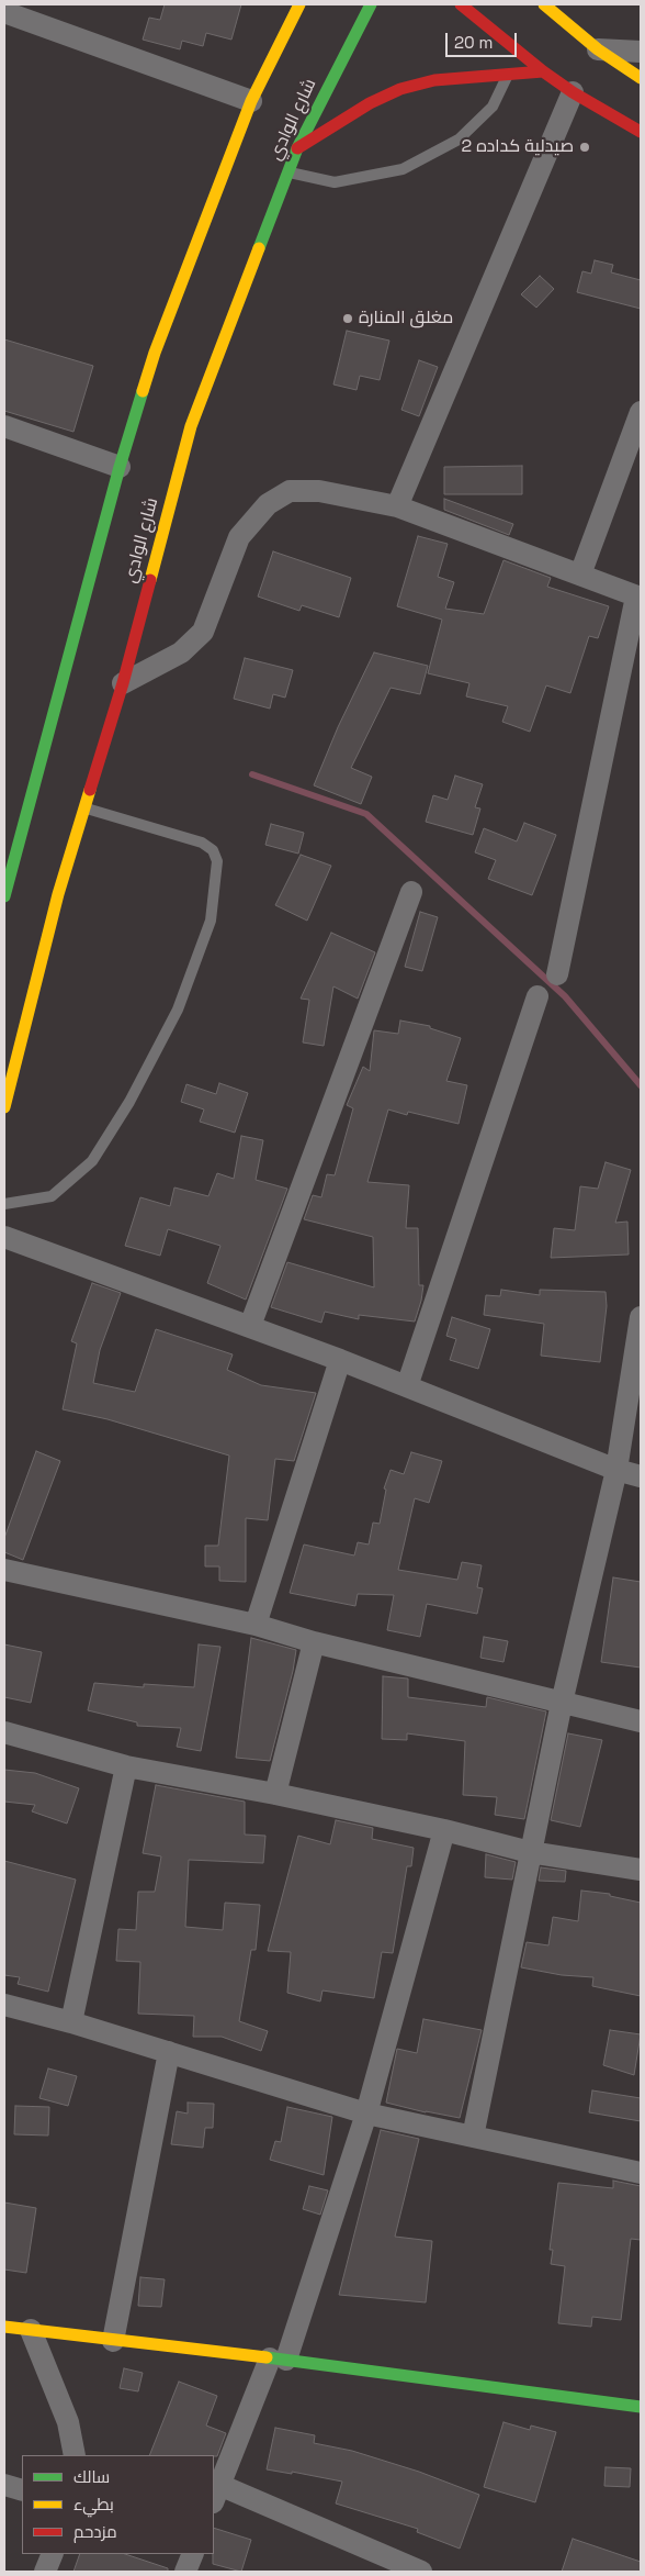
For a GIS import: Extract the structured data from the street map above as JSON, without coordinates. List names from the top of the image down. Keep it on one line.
{"streets":{"main road":["شارع الوادي"]},"places":["صيدلية كداده 2","مغلق المنارة"],"legend":["سالك","بطيء","مزدحم"],"scale_bar":"20 m"}
